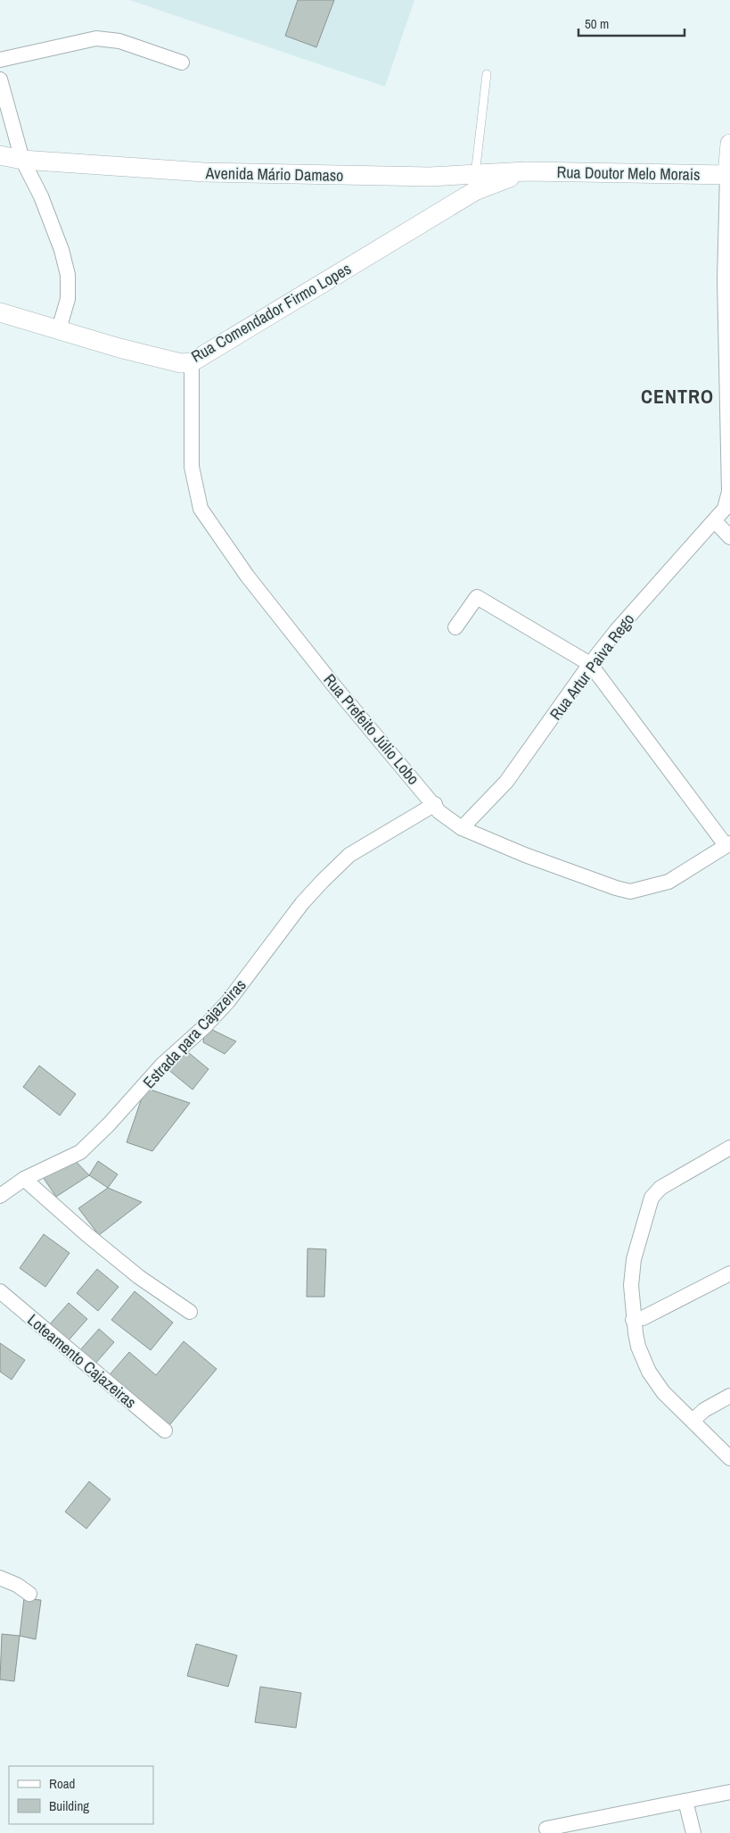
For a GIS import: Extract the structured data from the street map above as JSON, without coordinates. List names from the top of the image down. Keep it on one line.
{"streets":{"street":["Rua Doutor Melo Morais","Avenida Mário Damaso","Rua Comendador Firmo Lopes","Rua Artur Paiva Rego","Rua Prefeito Júlio Lobo","Estrada para Cajazeiras","Loteamento Cajazeiras"]},"crossings":[["Rua Doutor Melo Morais","Avenida Mário Damaso"],["Avenida Mário Damaso","Rua Comendador Firmo Lopes"],["Rua Comendador Firmo Lopes","Rua Prefeito Júlio Lobo"],["Rua Artur Paiva Rego","Rua Prefeito Júlio Lobo"],["Rua Prefeito Júlio Lobo","Estrada para Cajazeiras"]],"districts":["CENTRO"],"legend":["Road","Building"],"scale_bar":"50 m"}
